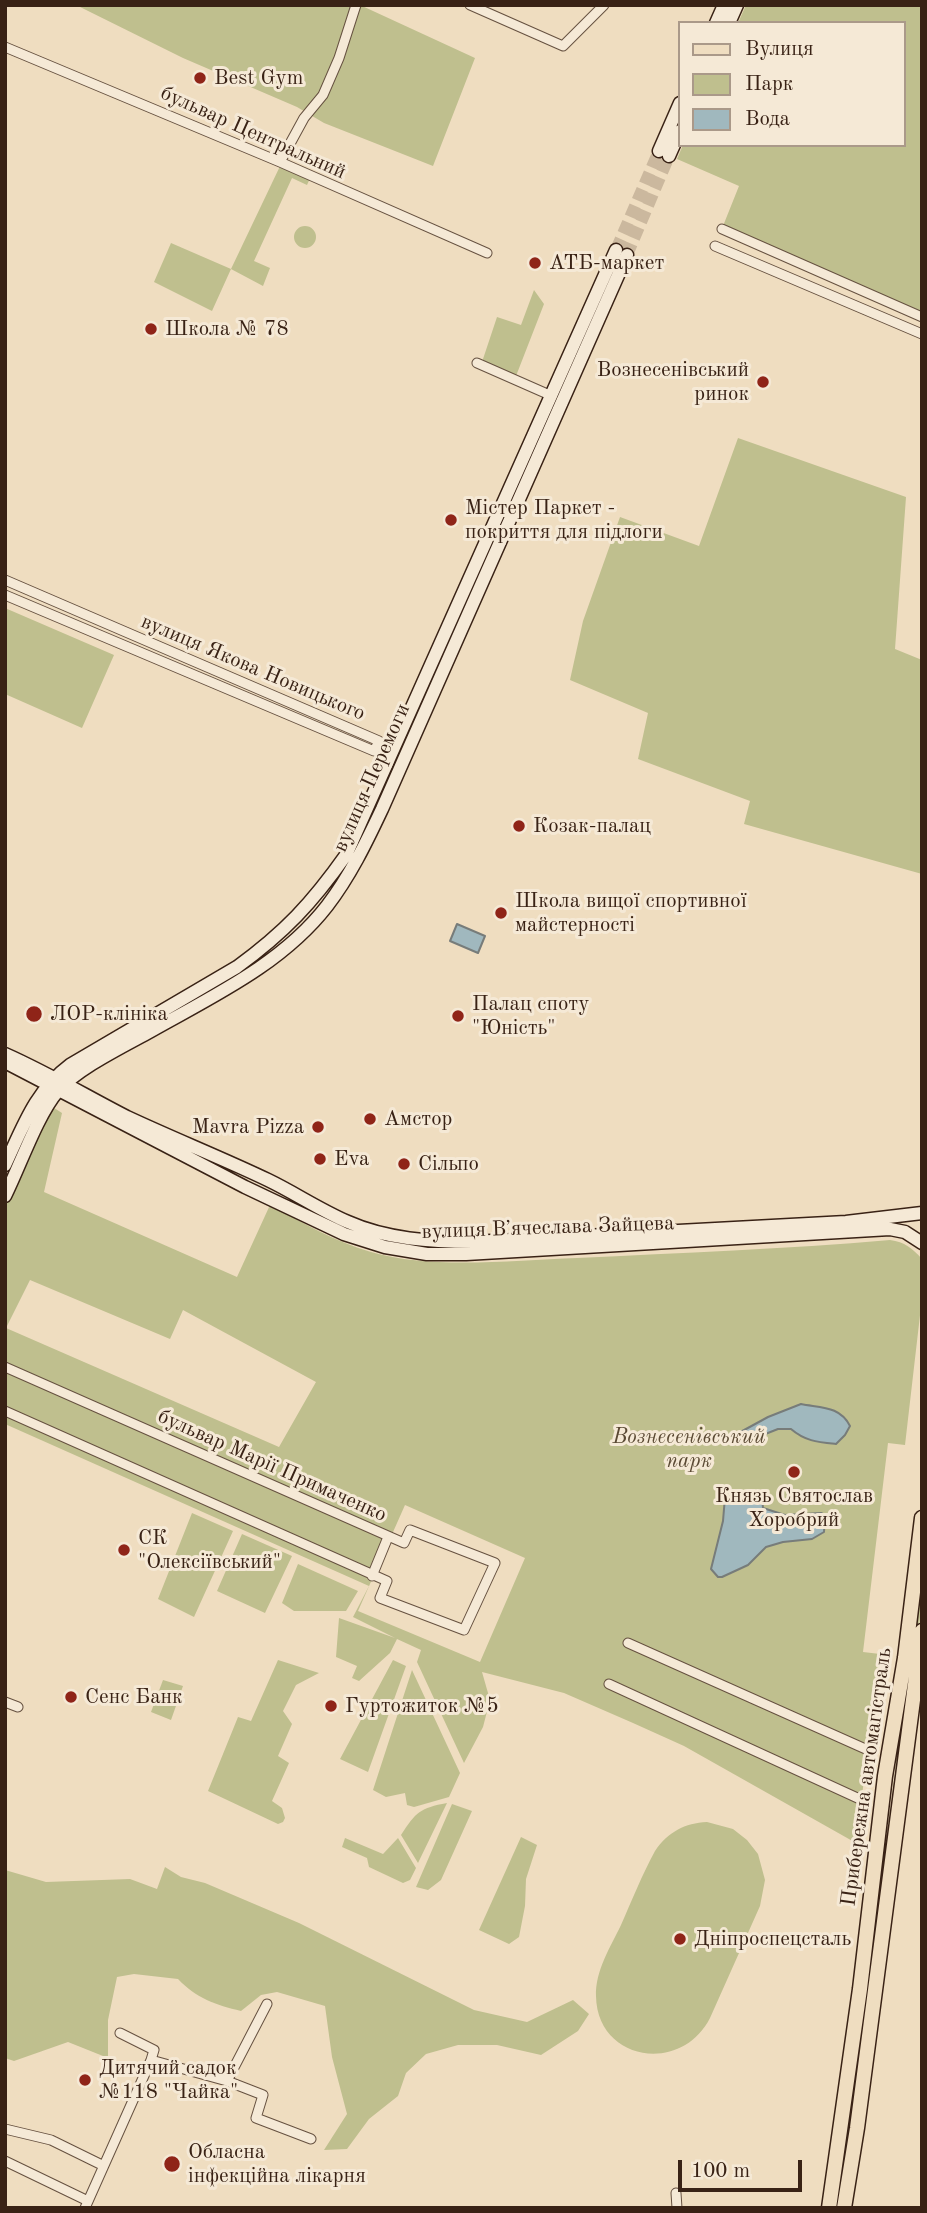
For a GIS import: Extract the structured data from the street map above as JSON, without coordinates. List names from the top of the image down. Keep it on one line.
{"streets":{"main road":["вулиця Перемоги","вулиця Вʼячеслава Зайцева","Прибережна автомагістраль"],"street":["бульвар Центральний","вулиця Якова Новицького","бульвар Марії Примаченко"]},"crossings":[["вулиця Перемоги","вулиця Вʼячеслава Зайцева"]],"parks":["Вознесенівський парк"],"places":["Best Gym","АТБ-маркет","Школа № 78","Вознесенівський ринок","Містер Паркет - покриття для підлоги","Козак-палац","Школа вищої спортивної майстерності","ЛОР-клініка","Палац споту \"Юність\"","Амстор","Mavra Pizza","Eva","Сільпо","Князь Святослав Хоробрий","СК \"Олексіївський\"","Сенс Банк","Гуртожиток №5","Дніпроспецсталь","Дитячий садок №118 \"Чайка\"","Обласна інфекційна лікарня"],"legend":["Вулиця","Парк","Вода"],"scale_bar":"100 m"}
